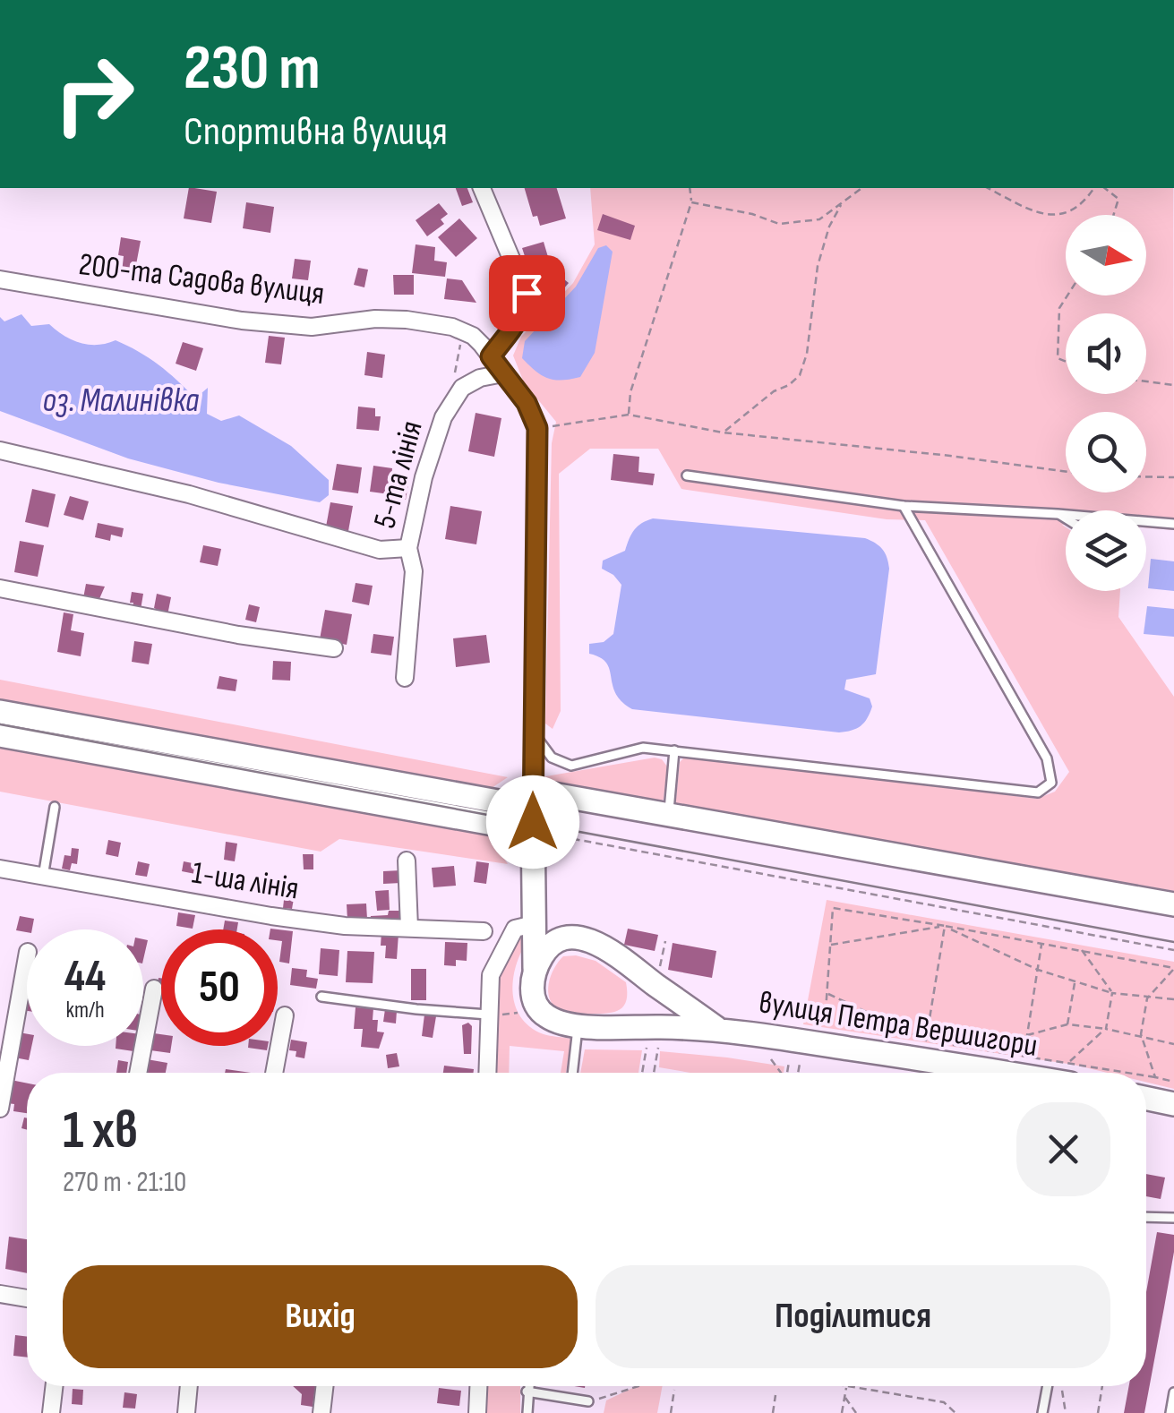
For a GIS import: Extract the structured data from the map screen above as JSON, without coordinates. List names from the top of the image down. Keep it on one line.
{"streets":{"main road":["вулиця Петра Вершигори"],"street":["200-та Садова вулиця","5-та лінія","1-ша лінія"]},"water":["оз. Малинівка"],"north":"right","page":{"turn":["230 m","Спортивна вулиця"],"speed":"44 km/h","limit":"50","heading":["1 хв","270 m · 21:10"],"buttons":["Вихід","Поділитися"]}}
